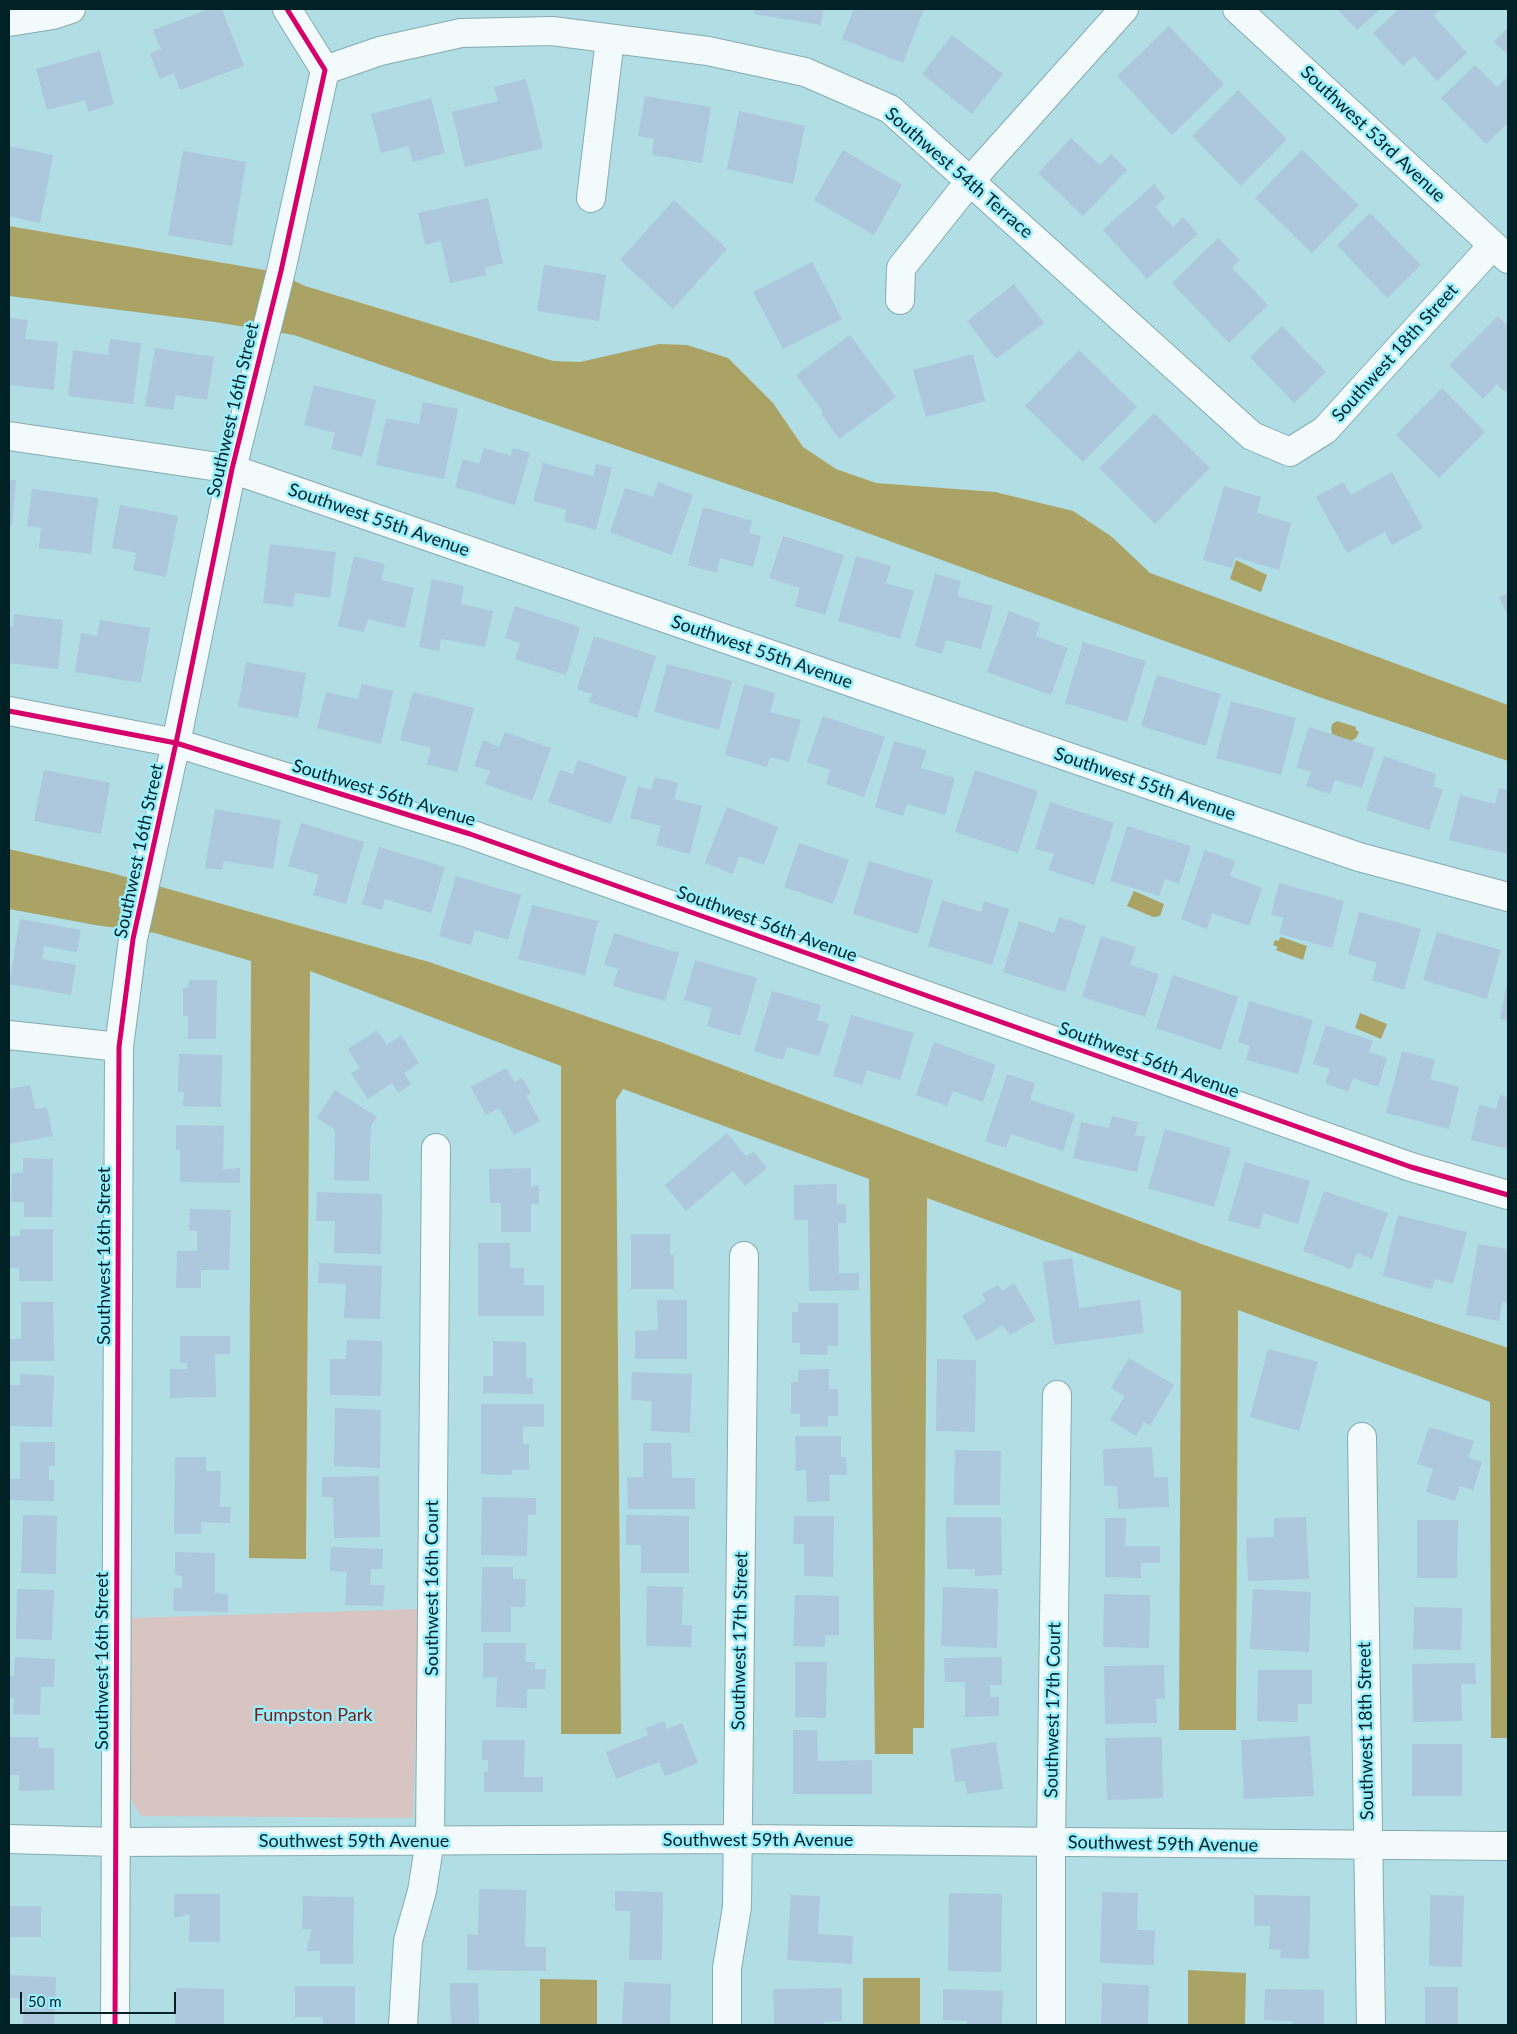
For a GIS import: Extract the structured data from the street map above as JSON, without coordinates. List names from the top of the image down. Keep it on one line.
{"streets":{"street":["Southwest 53rd Avenue","Southwest 54th Terrace","Southwest 18th Street","Southwest 16th Street","Southwest 55th Avenue","Southwest 56th Avenue","Southwest 16th Court","Southwest 17th Street","Southwest 17th Court","Southwest 59th Avenue"]},"crossings":[["Southwest 53rd Avenue","Southwest 18th Street"],["Southwest 54th Terrace","Southwest 18th Street"],["Southwest 54th Terrace","Southwest 16th Street"],["Southwest 18th Street","Southwest 59th Avenue"],["Southwest 16th Street","Southwest 55th Avenue"],["Southwest 16th Street","Southwest 56th Avenue"],["Southwest 16th Street","Southwest 59th Avenue"],["Southwest 16th Court","Southwest 59th Avenue"],["Southwest 17th Street","Southwest 59th Avenue"],["Southwest 17th Court","Southwest 59th Avenue"]],"parks":["Fumpston Park"],"scale_bar":"50 m"}
